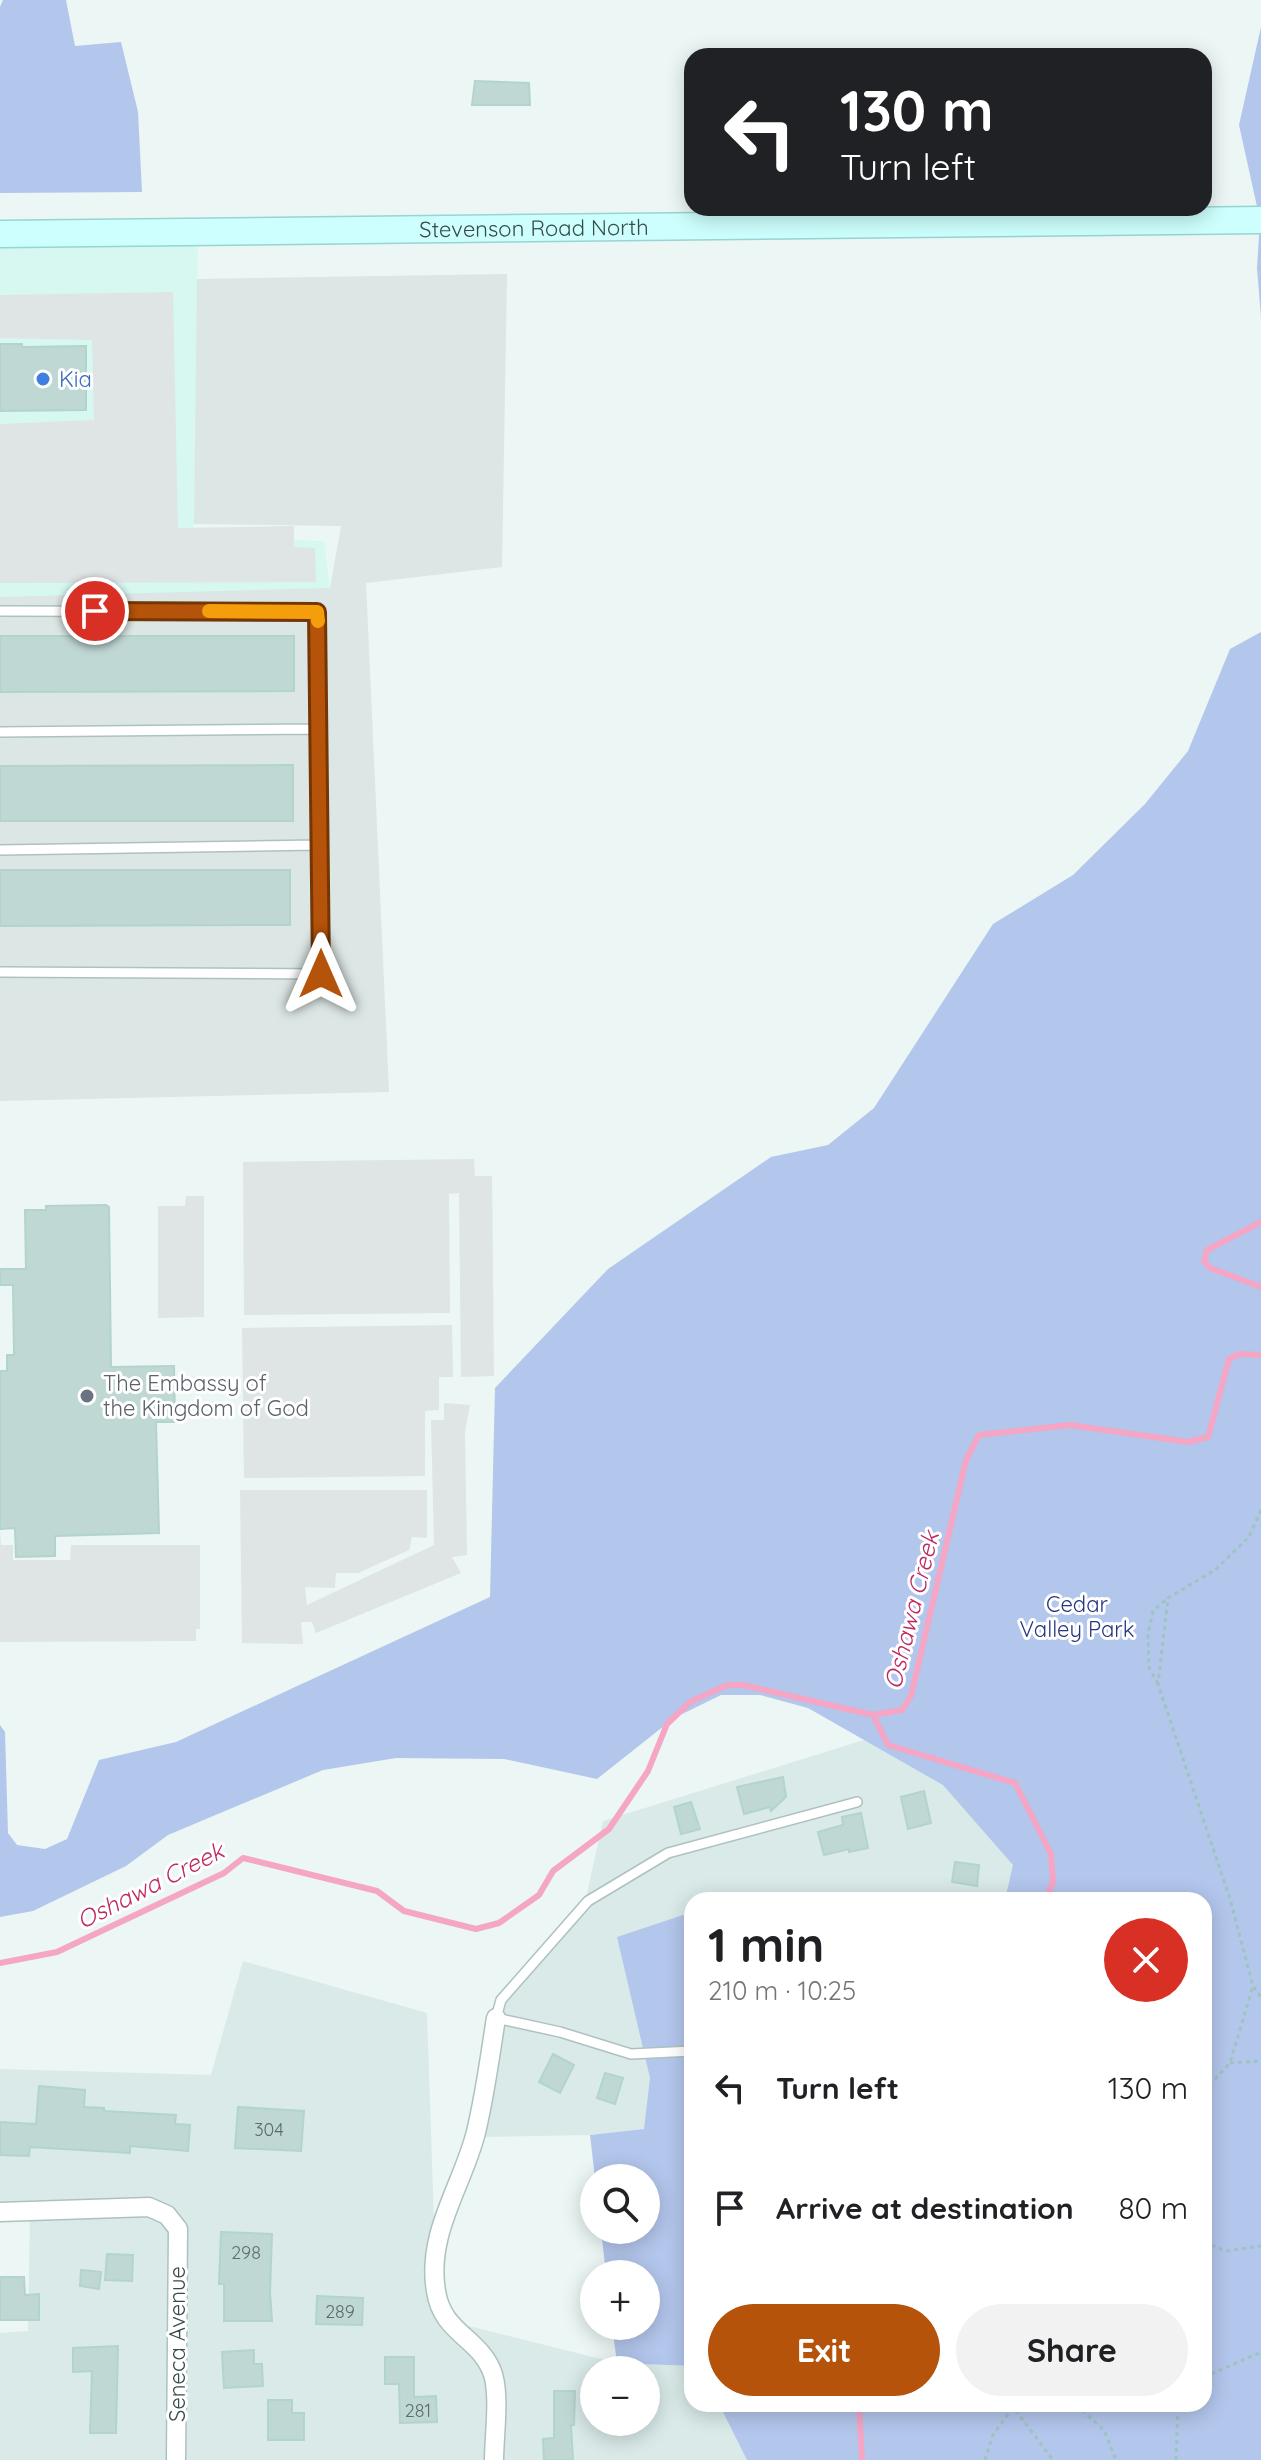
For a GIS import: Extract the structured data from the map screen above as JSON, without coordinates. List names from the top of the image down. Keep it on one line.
{"streets":{"street":["Stevenson Road North","Seneca Avenue"]},"water":["Oshawa Creek"],"parks":["Cedar Valley Park"],"places":["Kia","The Embassy of the Kingdom of God"],"house_numbers":["304","298","289","281"],"page":{"turn":["130 m","Turn left"],"heading":["1 min","210 m · 10:25"],"list":[{"name":"Turn left","value":"130 m"},{"name":"Arrive at destination","value":"80 m"}],"map_buttons":["+","−"],"buttons":["Exit","Share"]}}
